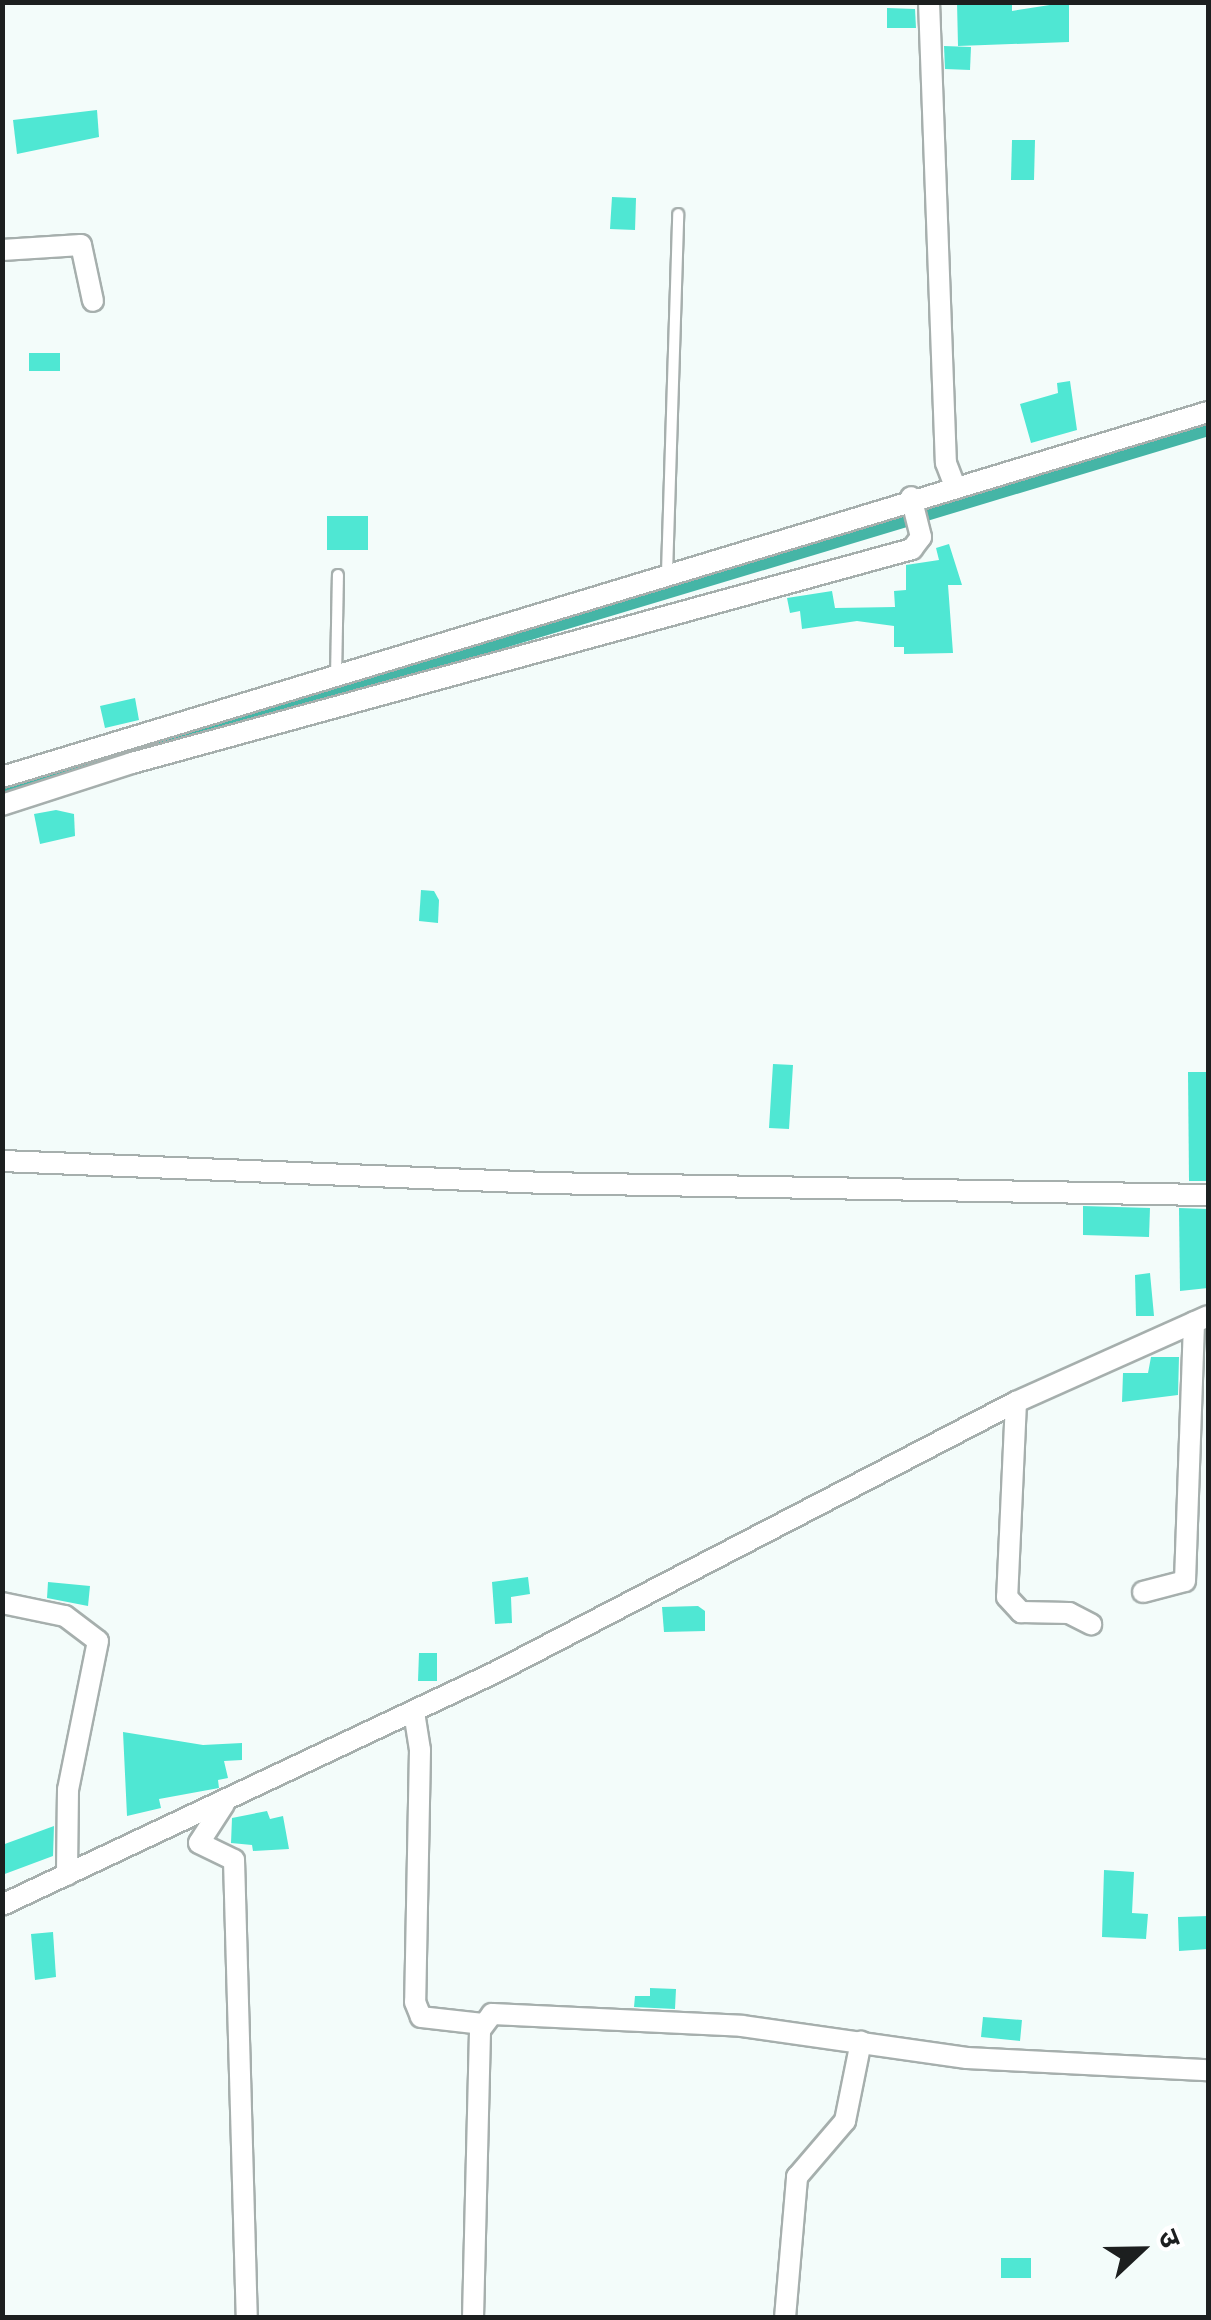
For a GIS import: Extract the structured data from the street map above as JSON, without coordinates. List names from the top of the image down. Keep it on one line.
{"north":"right"}
